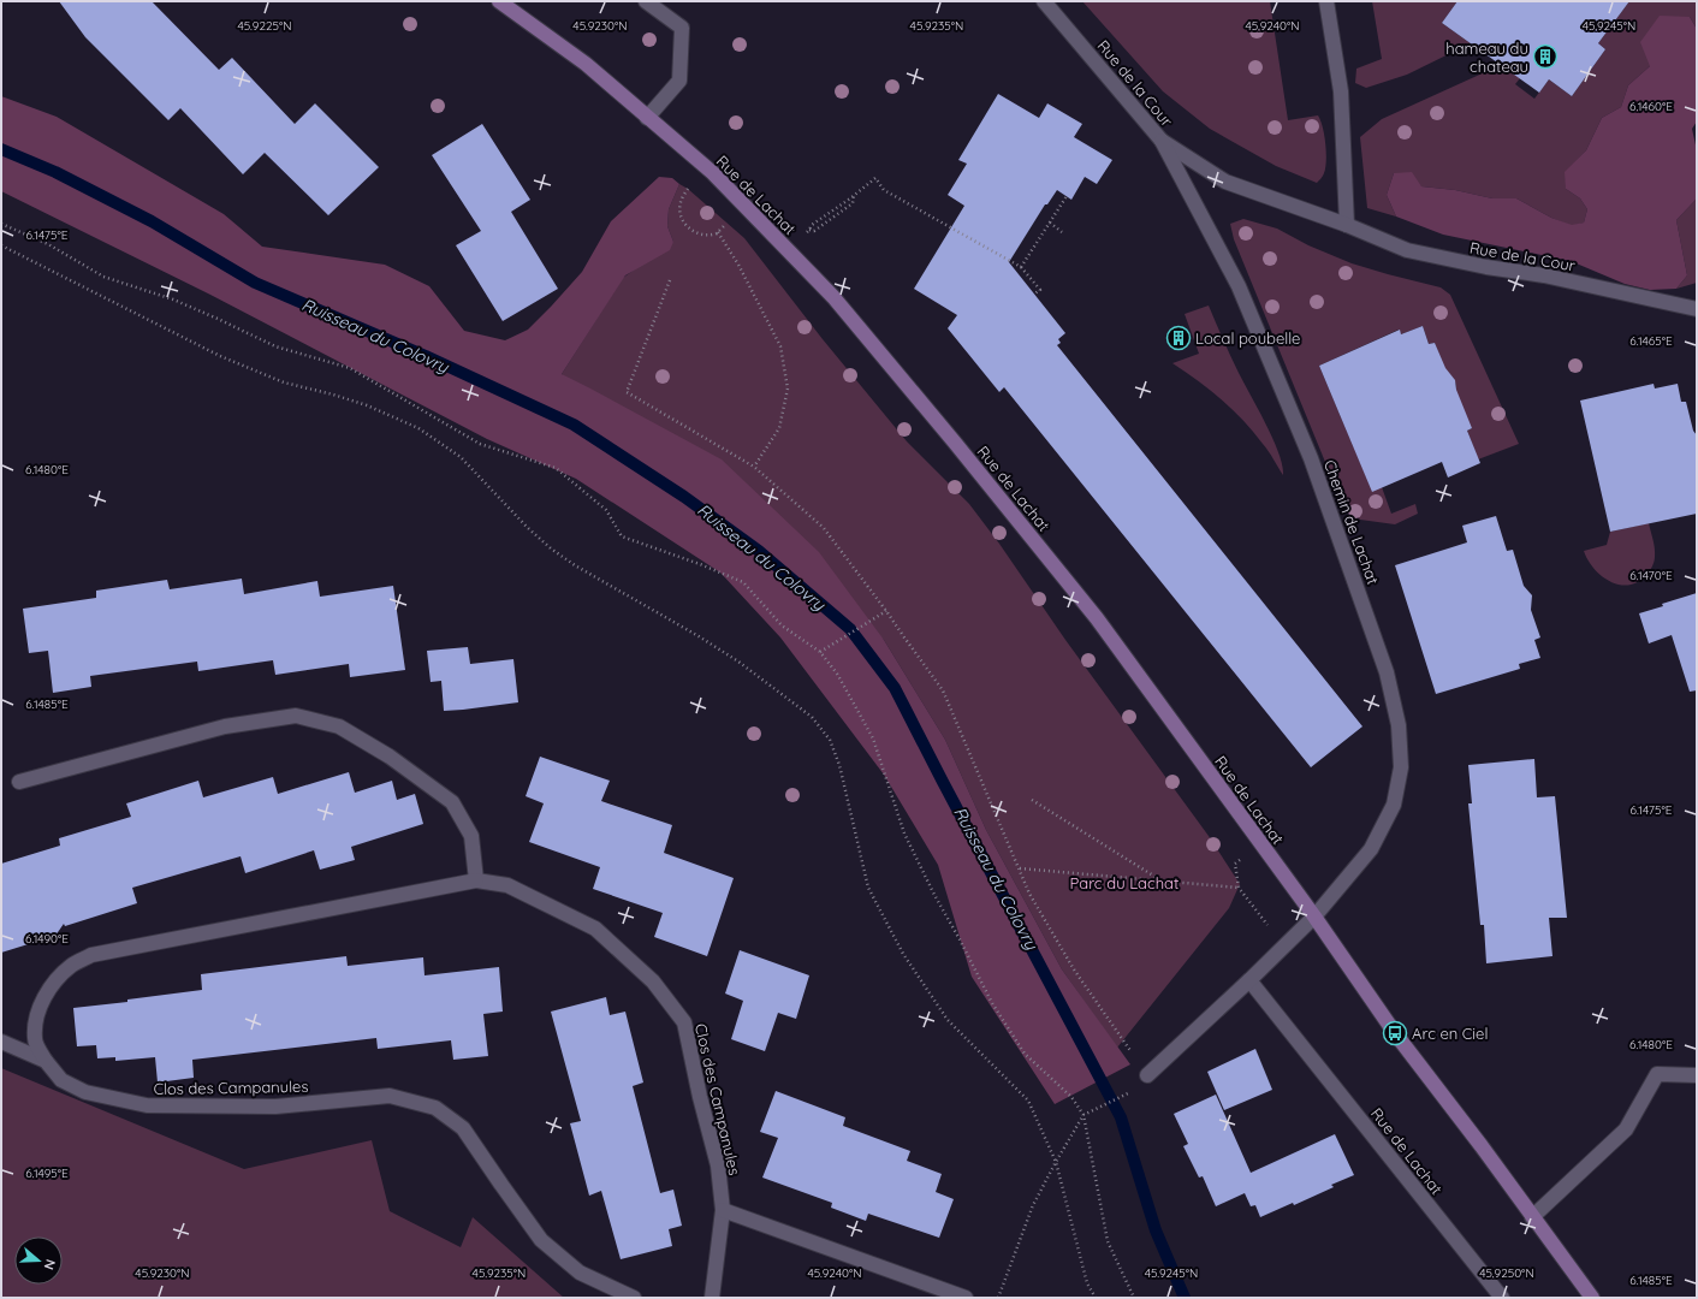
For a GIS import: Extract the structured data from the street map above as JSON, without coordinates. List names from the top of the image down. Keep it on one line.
{"streets":{"main road":["Rue de Lachat"],"street":["Rue de la Cour","Chemin de Lachat","Clos des Campanules"]},"crossings":[["Rue de la Cour","Chemin de Lachat"],["Rue de Lachat","Chemin de Lachat"]],"water":["Ruisseau du Colovry"],"parks":["Parc du Lachat"],"places":{"building":["hameau du chateau","Local poubelle"],"bus stop":["Arc en Ciel"]},"north":"right","coordinates":["45.9230°N","45.9235°N","45.9240°N","45.9245°N","45.9225°N","6.1460°E","6.1475°E","6.1465°E","6.1480°E","6.1470°E","6.1485°E","6.1490°E","6.1495°E","45.9250°N"]}
